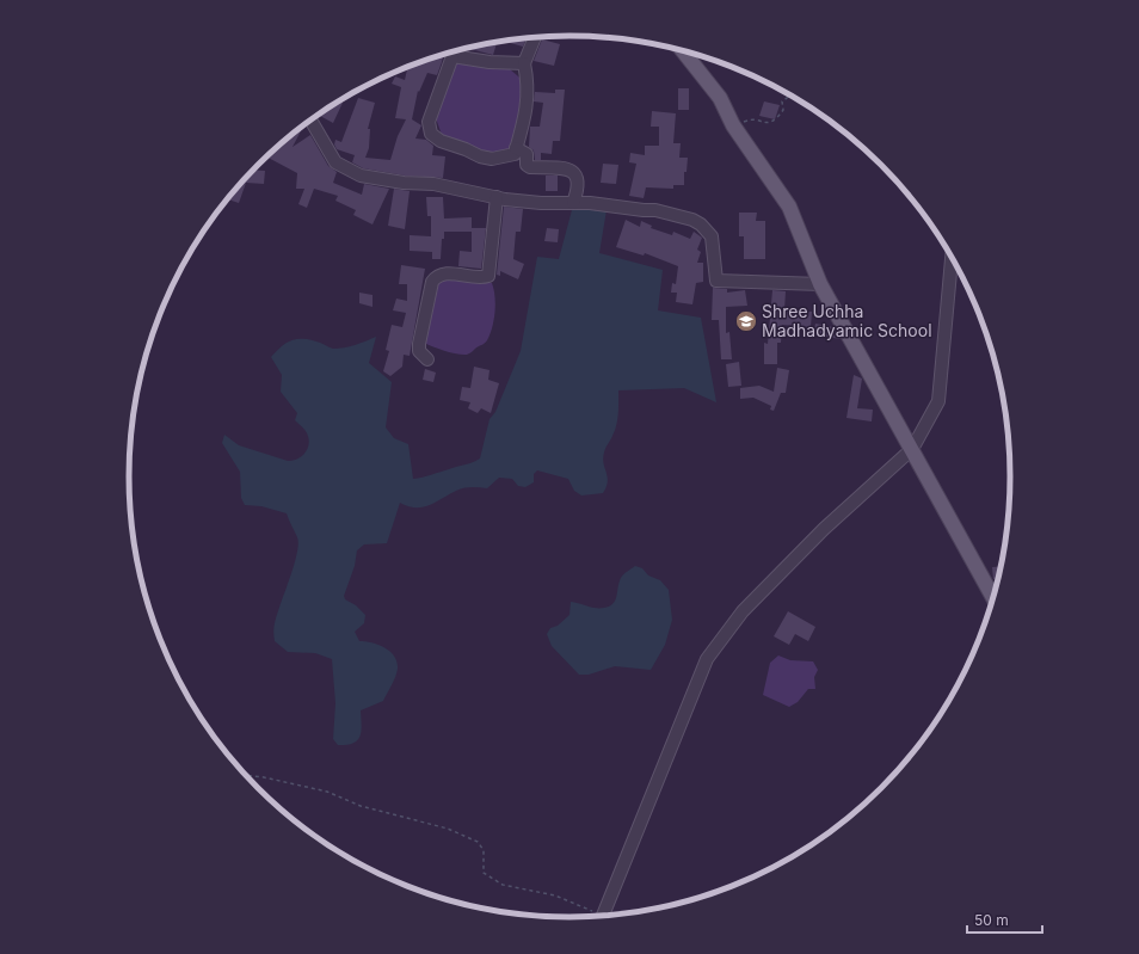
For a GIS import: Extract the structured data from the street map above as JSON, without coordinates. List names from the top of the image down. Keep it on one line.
{"places":{"school or university":["Shree Uchha Madhadyamic School"]},"scale_bar":"50 m"}
